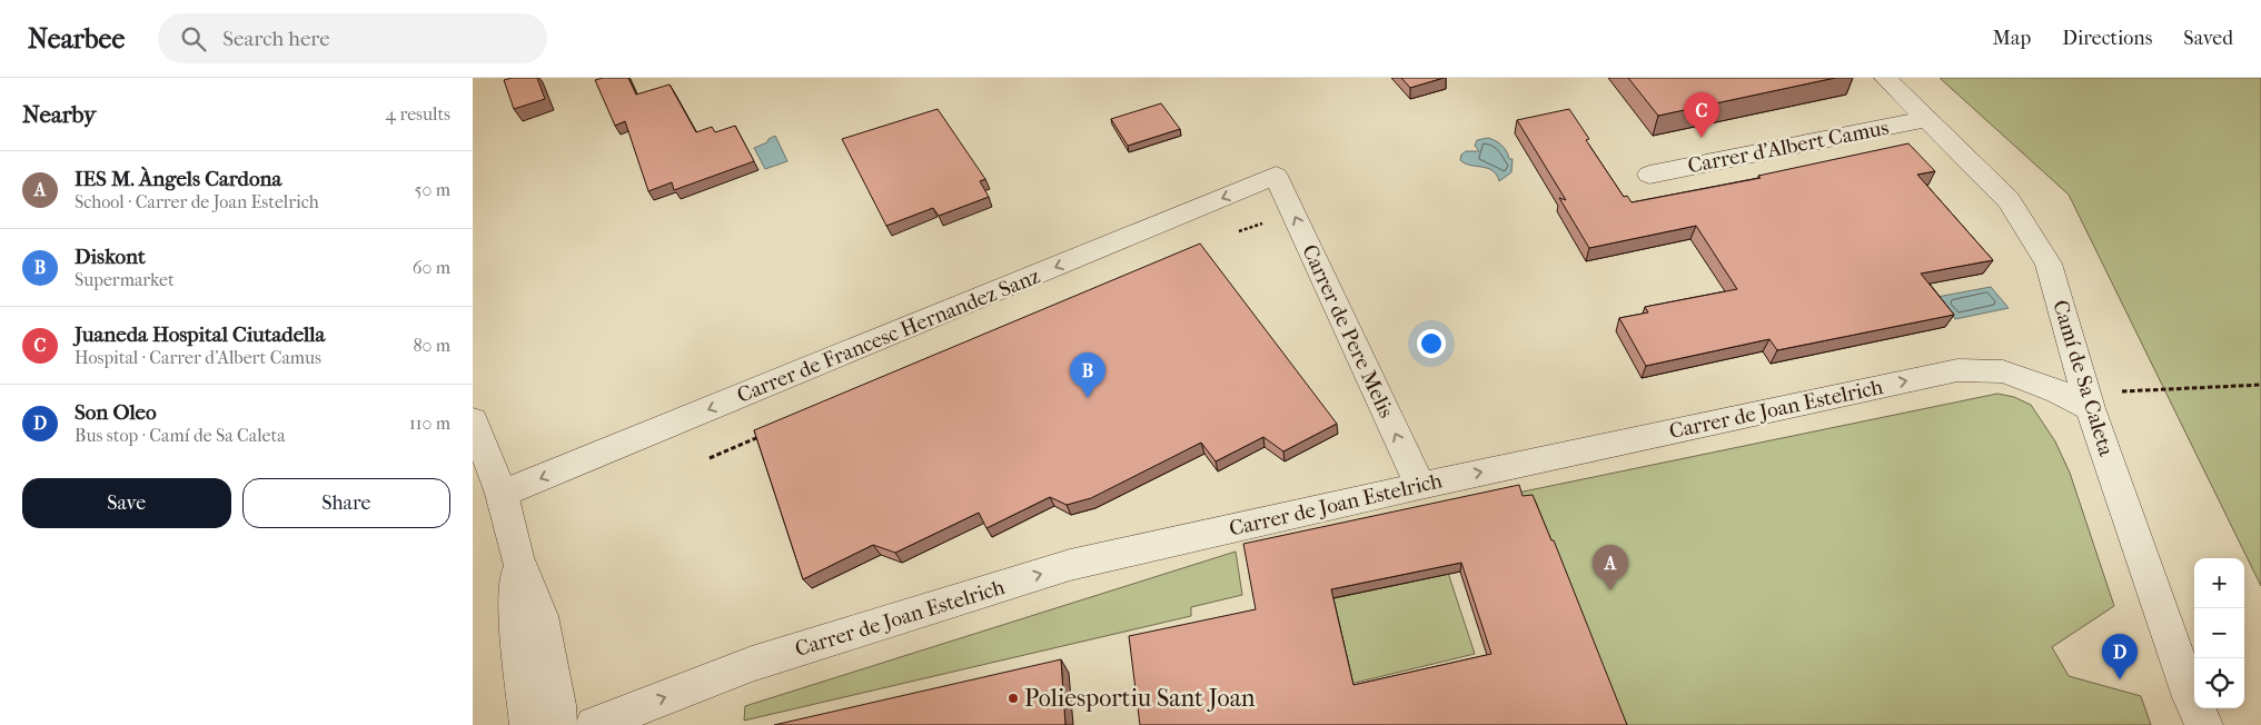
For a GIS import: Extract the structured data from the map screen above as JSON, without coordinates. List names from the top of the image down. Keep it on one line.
{"streets":{"street":["Carrer d'Albert Camus","Carrer de Pere Melis","Carrer de Francesc Hernandez Sanz","Camí de Sa Caleta","Carrer de Joan Estelrich"]},"crossings":[["Carrer d'Albert Camus","Camí de Sa Caleta"],["Carrer de Pere Melis","Carrer de Francesc Hernandez Sanz"],["Carrer de Pere Melis","Carrer de Joan Estelrich"],["Camí de Sa Caleta","Carrer de Joan Estelrich"]],"one_way":["Carrer de Pere Melis","Carrer de Francesc Hernandez Sanz","Carrer de Joan Estelrich"],"places":["Poliesportiu Sant Joan"],"page":{"header":"Nearbee","search":"Search here","nav":["Map","Directions","Saved"],"heading":["Nearby","4 results"],"pins":["C","B","A","D"],"list":[{"mark":"A","name":"IES M. Àngels Cardona","note":"School · Carrer de Joan Estelrich","value":"50 m"},{"mark":"B","name":"Diskont","note":"Supermarket","value":"60 m"},{"mark":"C","name":"Juaneda Hospital Ciutadella","note":"Hospital · Carrer d'Albert Camus","value":"80 m"},{"mark":"D","name":"Son Oleo","note":"Bus stop · Camí de Sa Caleta","value":"110 m"}],"buttons":["Save","Share"],"map_buttons":["+","−"]}}
